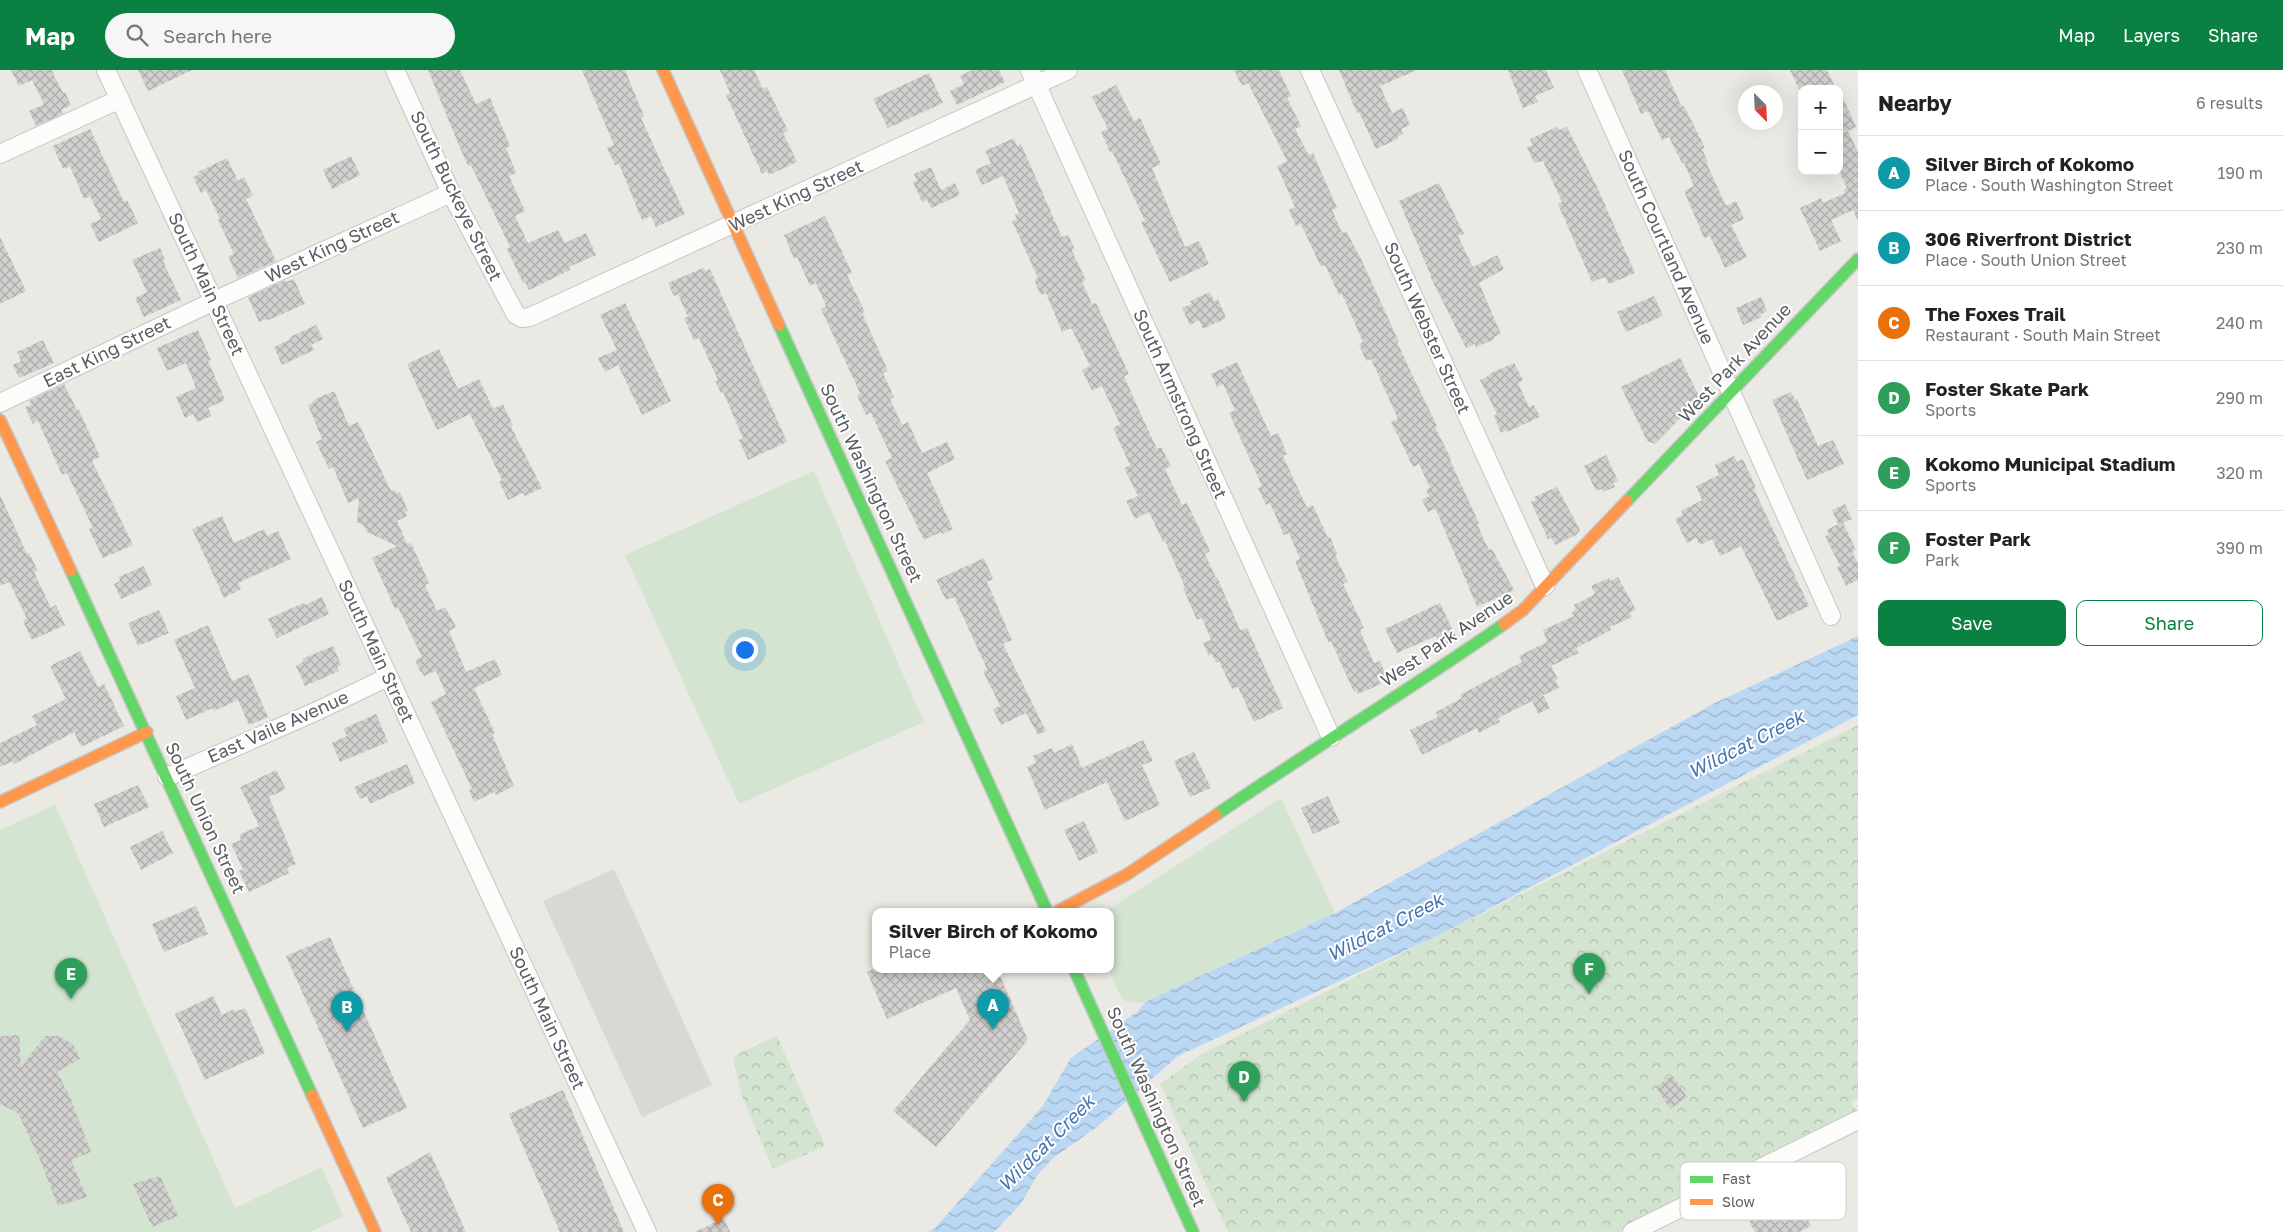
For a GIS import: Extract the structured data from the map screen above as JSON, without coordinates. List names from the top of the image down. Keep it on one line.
{"streets":{"main road":["West Park Avenue","South Washington Street","South Union Street"],"street":["South Buckeye Street","West King Street","South Courtland Avenue","South Main Street","South Webster Street","East King Street","South Armstrong Street","East Vaile Avenue"]},"crossings":[["South Buckeye Street","West King Street"],["West King Street","South Main Street"],["West King Street","East King Street"],["West King Street","South Armstrong Street"],["West King Street","South Washington Street"],["South Courtland Avenue","West Park Avenue"],["South Main Street","East King Street"],["South Main Street","East Vaile Avenue"],["South Webster Street","West Park Avenue"],["West Park Avenue","South Armstrong Street"],["East Vaile Avenue","South Union Street"]],"water":["Wildcat Creek"],"legend":["Fast","Slow"],"north":"bottom right","page":{"header":"Map","search":"Search here","nav":["Map","Layers","Share"],"heading":["Nearby","6 results"],"map_buttons":["+","−"],"list":[{"mark":"A","name":"Silver Birch of Kokomo","note":"Place · South Washington Street","value":"190 m"},{"mark":"B","name":"306 Riverfront District","note":"Place · South Union Street","value":"230 m"},{"mark":"C","name":"The Foxes Trail","note":"Restaurant · South Main Street","value":"240 m"},{"mark":"D","name":"Foster Skate Park","note":"Sports","value":"290 m"},{"mark":"E","name":"Kokomo Municipal Stadium","note":"Sports","value":"320 m"},{"mark":"F","name":"Foster Park","note":"Park","value":"390 m"}],"buttons":["Save","Share"],"popup":["Silver Birch of Kokomo","Place"],"pins":["F","E","A","B","D","C"]}}
